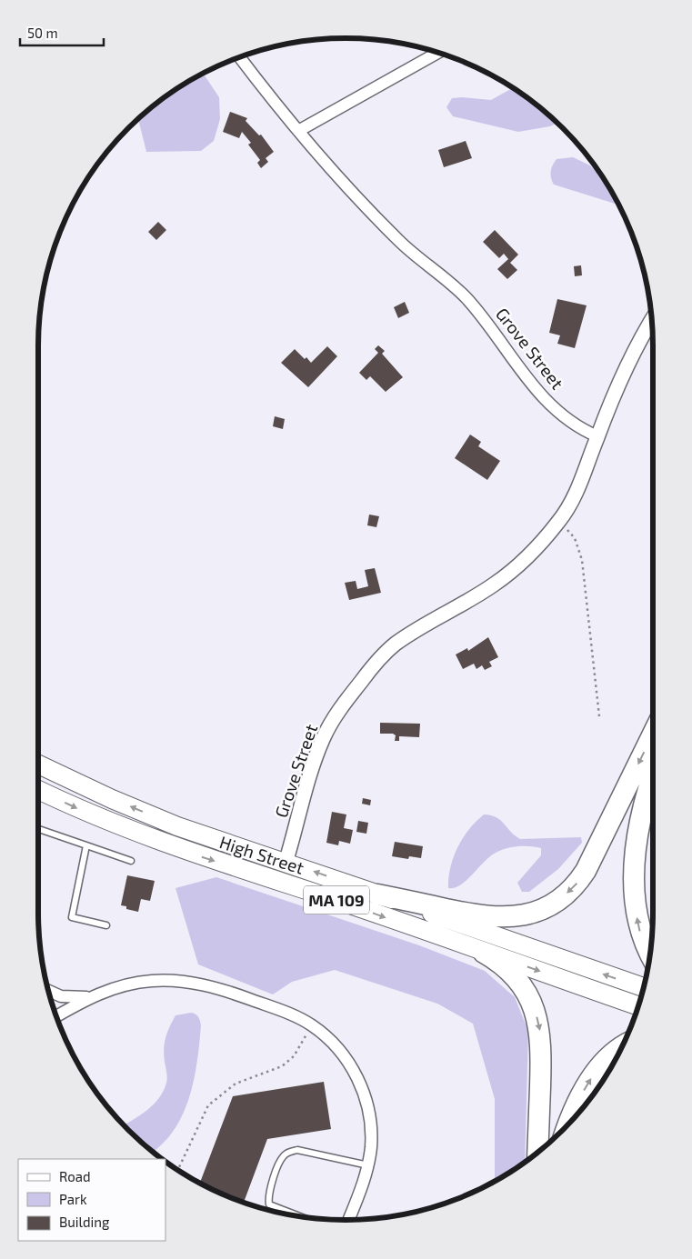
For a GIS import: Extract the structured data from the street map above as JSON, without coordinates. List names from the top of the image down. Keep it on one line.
{"streets":{"main road":["High Street","MA 109"],"street":["Grove Street"]},"crossings":[["Grove Street","High Street"]],"legend":["Road","Park","Building"],"scale_bar":"50 m"}
